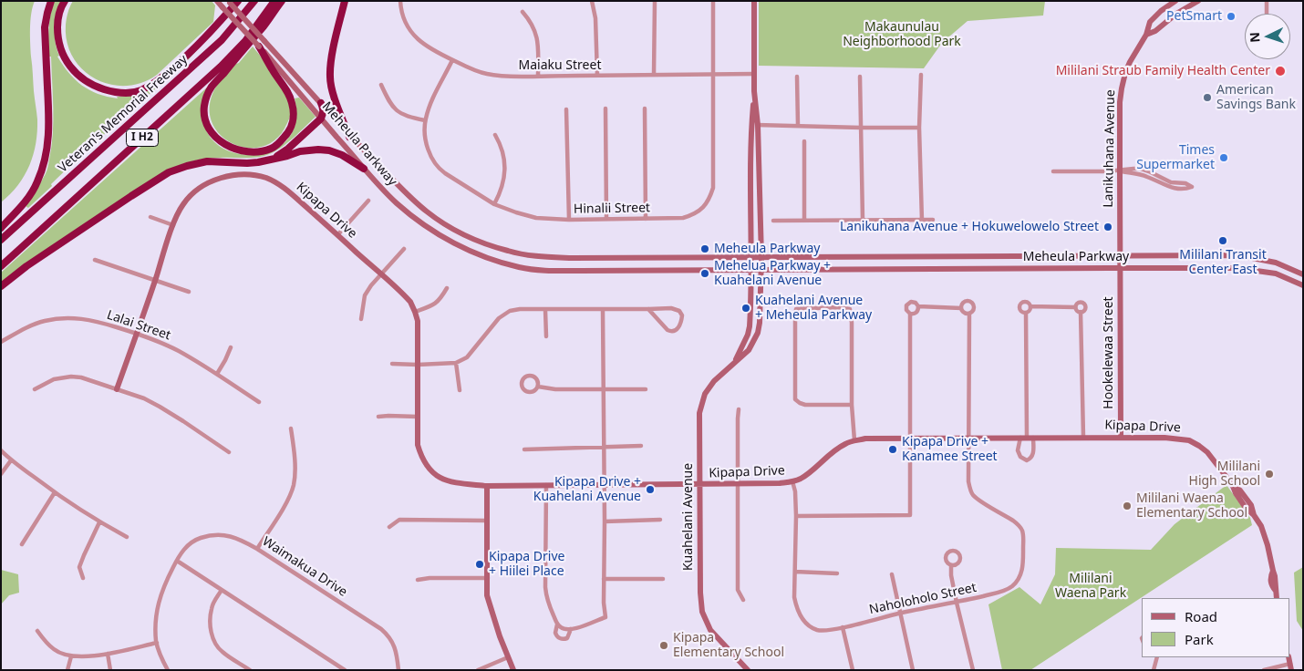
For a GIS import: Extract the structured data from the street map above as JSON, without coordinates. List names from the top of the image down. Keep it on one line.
{"streets":{"highway":["Veteran's Memorial Freeway","I H2"],"street":["Maiaku Street","Meheula Parkway","Lanikuhana Avenue","Hinalii Street","Kipapa Drive","Lalai Street","Hookelewaa Street","Kuahelani Avenue","Waimakua Drive","Naholoholo Street"]},"crossings":[["Maiaku Street","Hinalii Street"],["Maiaku Street","Kuahelani Avenue"],["Meheula Parkway","Lanikuhana Avenue"],["Meheula Parkway","Hookelewaa Street"],["Meheula Parkway","Kuahelani Avenue"],["Lanikuhana Avenue","Hookelewaa Street"],["Kipapa Drive","Lalai Street"],["Kipapa Drive","Hookelewaa Street"],["Kipapa Drive","Kuahelani Avenue"],["Kipapa Drive","Naholoholo Street"]],"parks":["Makaunulau Neighborhood Park","Mililani Waena Park"],"places":["PetSmart","Mililani Straub Family Health Center","American Savings Bank","Times Supermarket","Lanikuhana Avenue + Hokuwelowelo Street","Mililani Transit Center East","Meheula Parkway","Mehelua Parkway + Kuahelani Avenue","Kuahelani Avenue + Meheula Parkway","Kipapa Drive + Kanamee Street","Mililani High School","Kipapa Drive + Kuahelani Avenue","Mililani Waena Elementary School","Kipapa Drive + Hiilei Place","Kipapa Elementary School"],"legend":["Road","Park"],"north":"left"}
